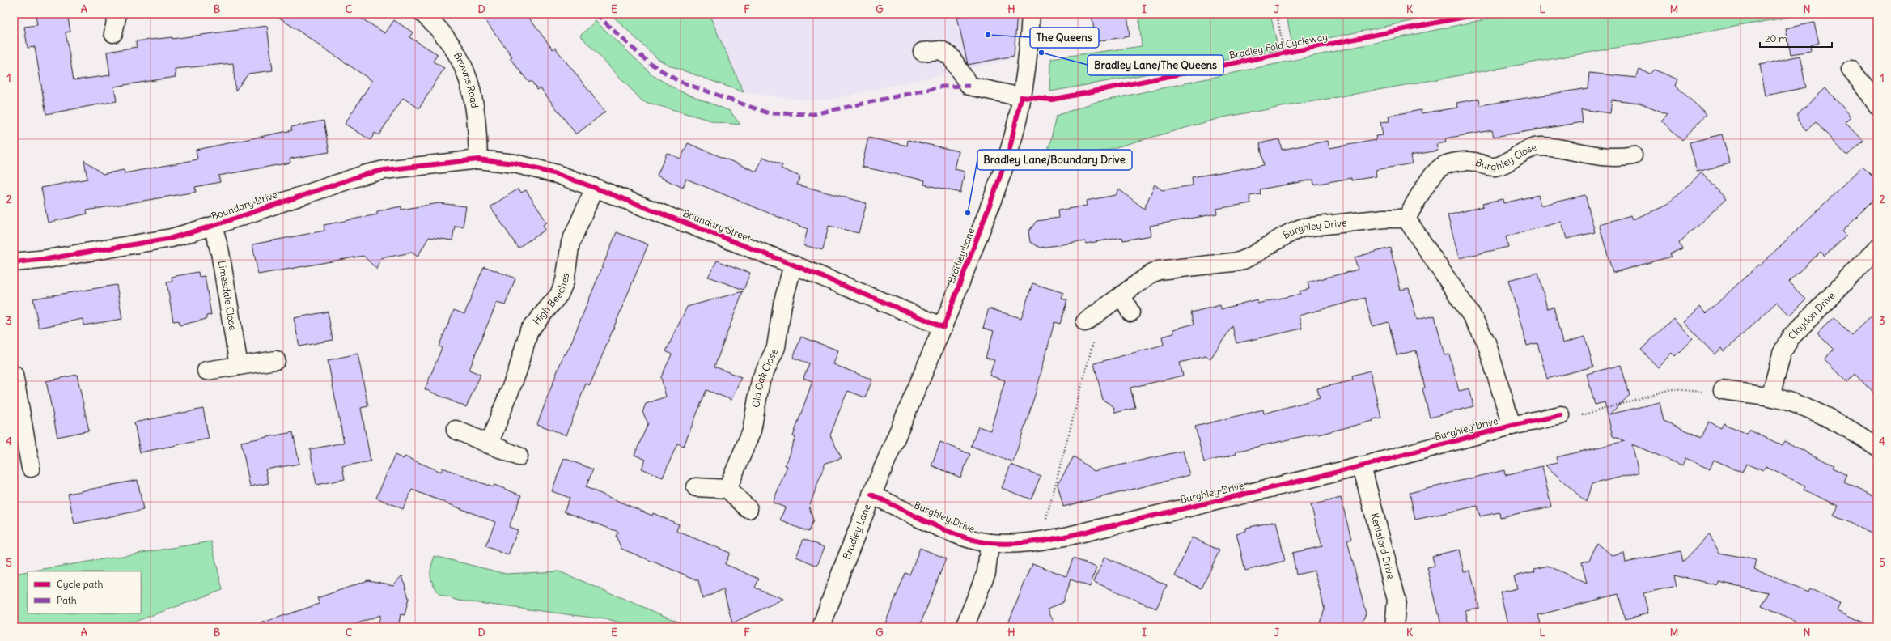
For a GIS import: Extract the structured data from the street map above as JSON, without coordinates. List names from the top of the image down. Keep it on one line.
{"streets":{"street":["Browns Road","Burghley Close","Boundary Drive","Boundary Street","Burghley Drive","Bradley Lane","Limesdale Close","High Beeches","Claydon Drive","Old Oak Close","Kentsford Drive"],"cycle path":["Bradley Fold Cycleway"]},"crossings":[["Browns Road","Boundary Drive"],["Browns Road","Boundary Street"],["Burghley Close","Burghley Drive"],["Boundary Drive","Boundary Street"],["Boundary Drive","Limesdale Close"],["Boundary Street","Bradley Lane"],["Boundary Street","High Beeches"],["Boundary Street","Old Oak Close"],["Burghley Drive","Bradley Lane"],["Burghley Drive","Kentsford Drive"]],"places":["The Queens","Bradley Lane/The Queens","Bradley Lane/Boundary Drive"],"legend":["Cycle path","Path"],"scale_bar":"20 m","grid":{"columns":["A","B","C","D","E","F","G","H","I","J","K","L","M","N"],"rows":["1","2","3","4","5"]}}
